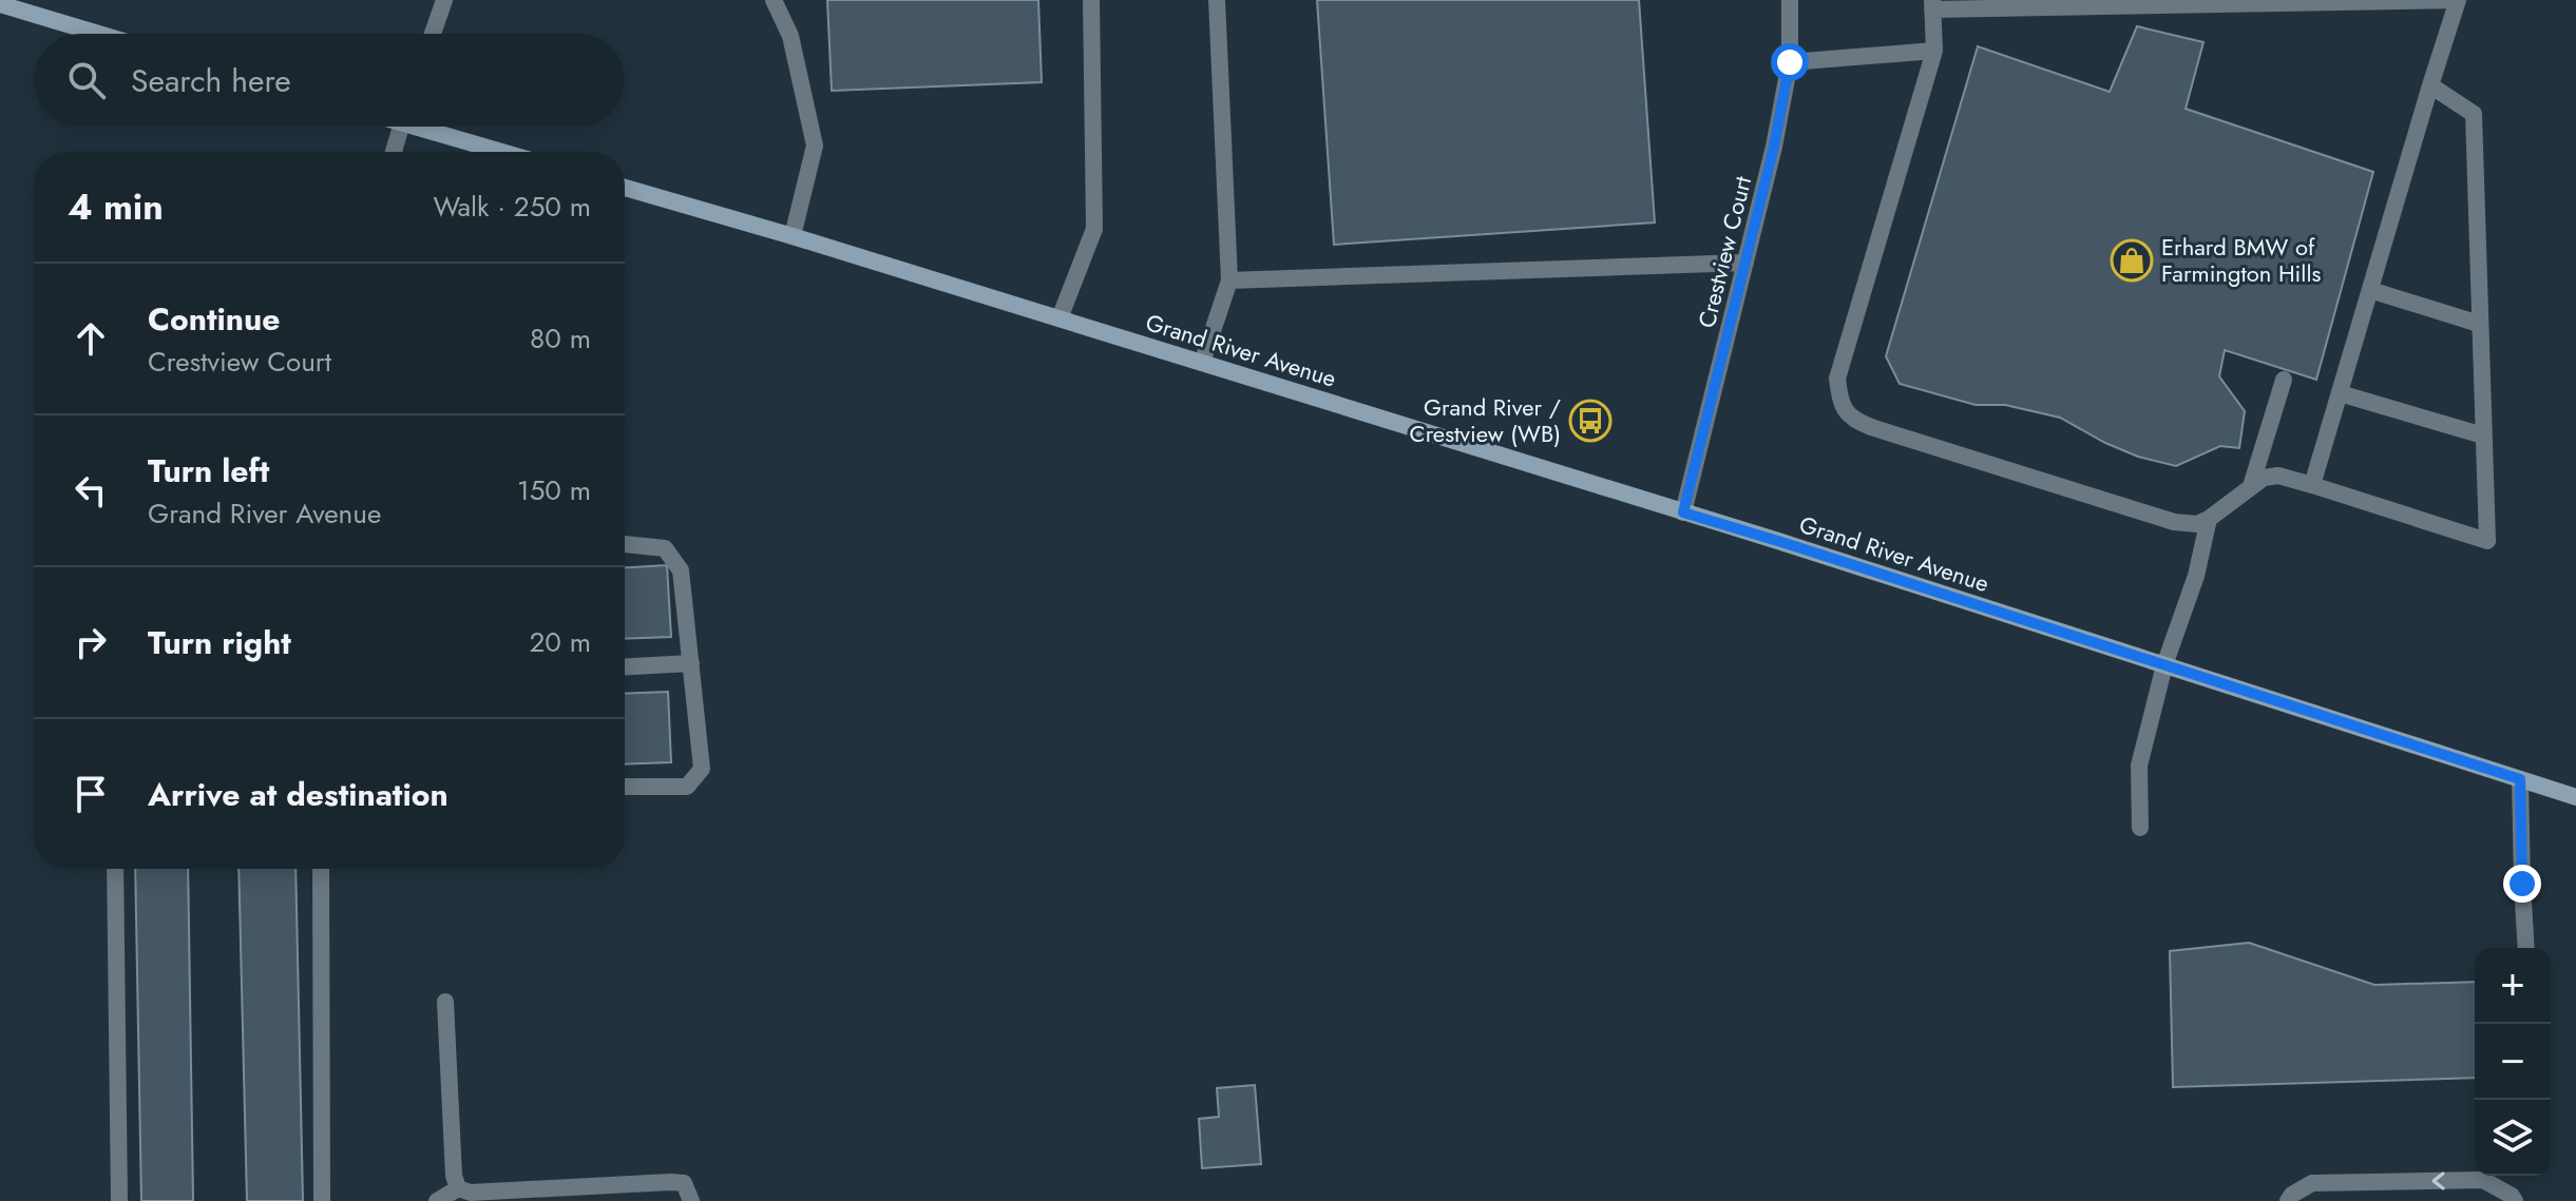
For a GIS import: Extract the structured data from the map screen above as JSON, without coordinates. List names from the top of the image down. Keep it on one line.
{"streets":{"main road":["Grand River Avenue"],"street":["Crestview Court"]},"crossings":[["Crestview Court","Grand River Avenue"]],"places":{"shop":["Erhard BMW of Farmington Hills"],"bus stop":["Grand River / Crestview (WB)"]},"page":{"search":"Search here","heading":["4 min","Walk · 250 m"],"list":[["Continue","Crestview Court","80 m"],["Turn left","Grand River Avenue","150 m"],["Turn right","20 m"],"Arrive at destination"],"map_buttons":["+","−"]}}
